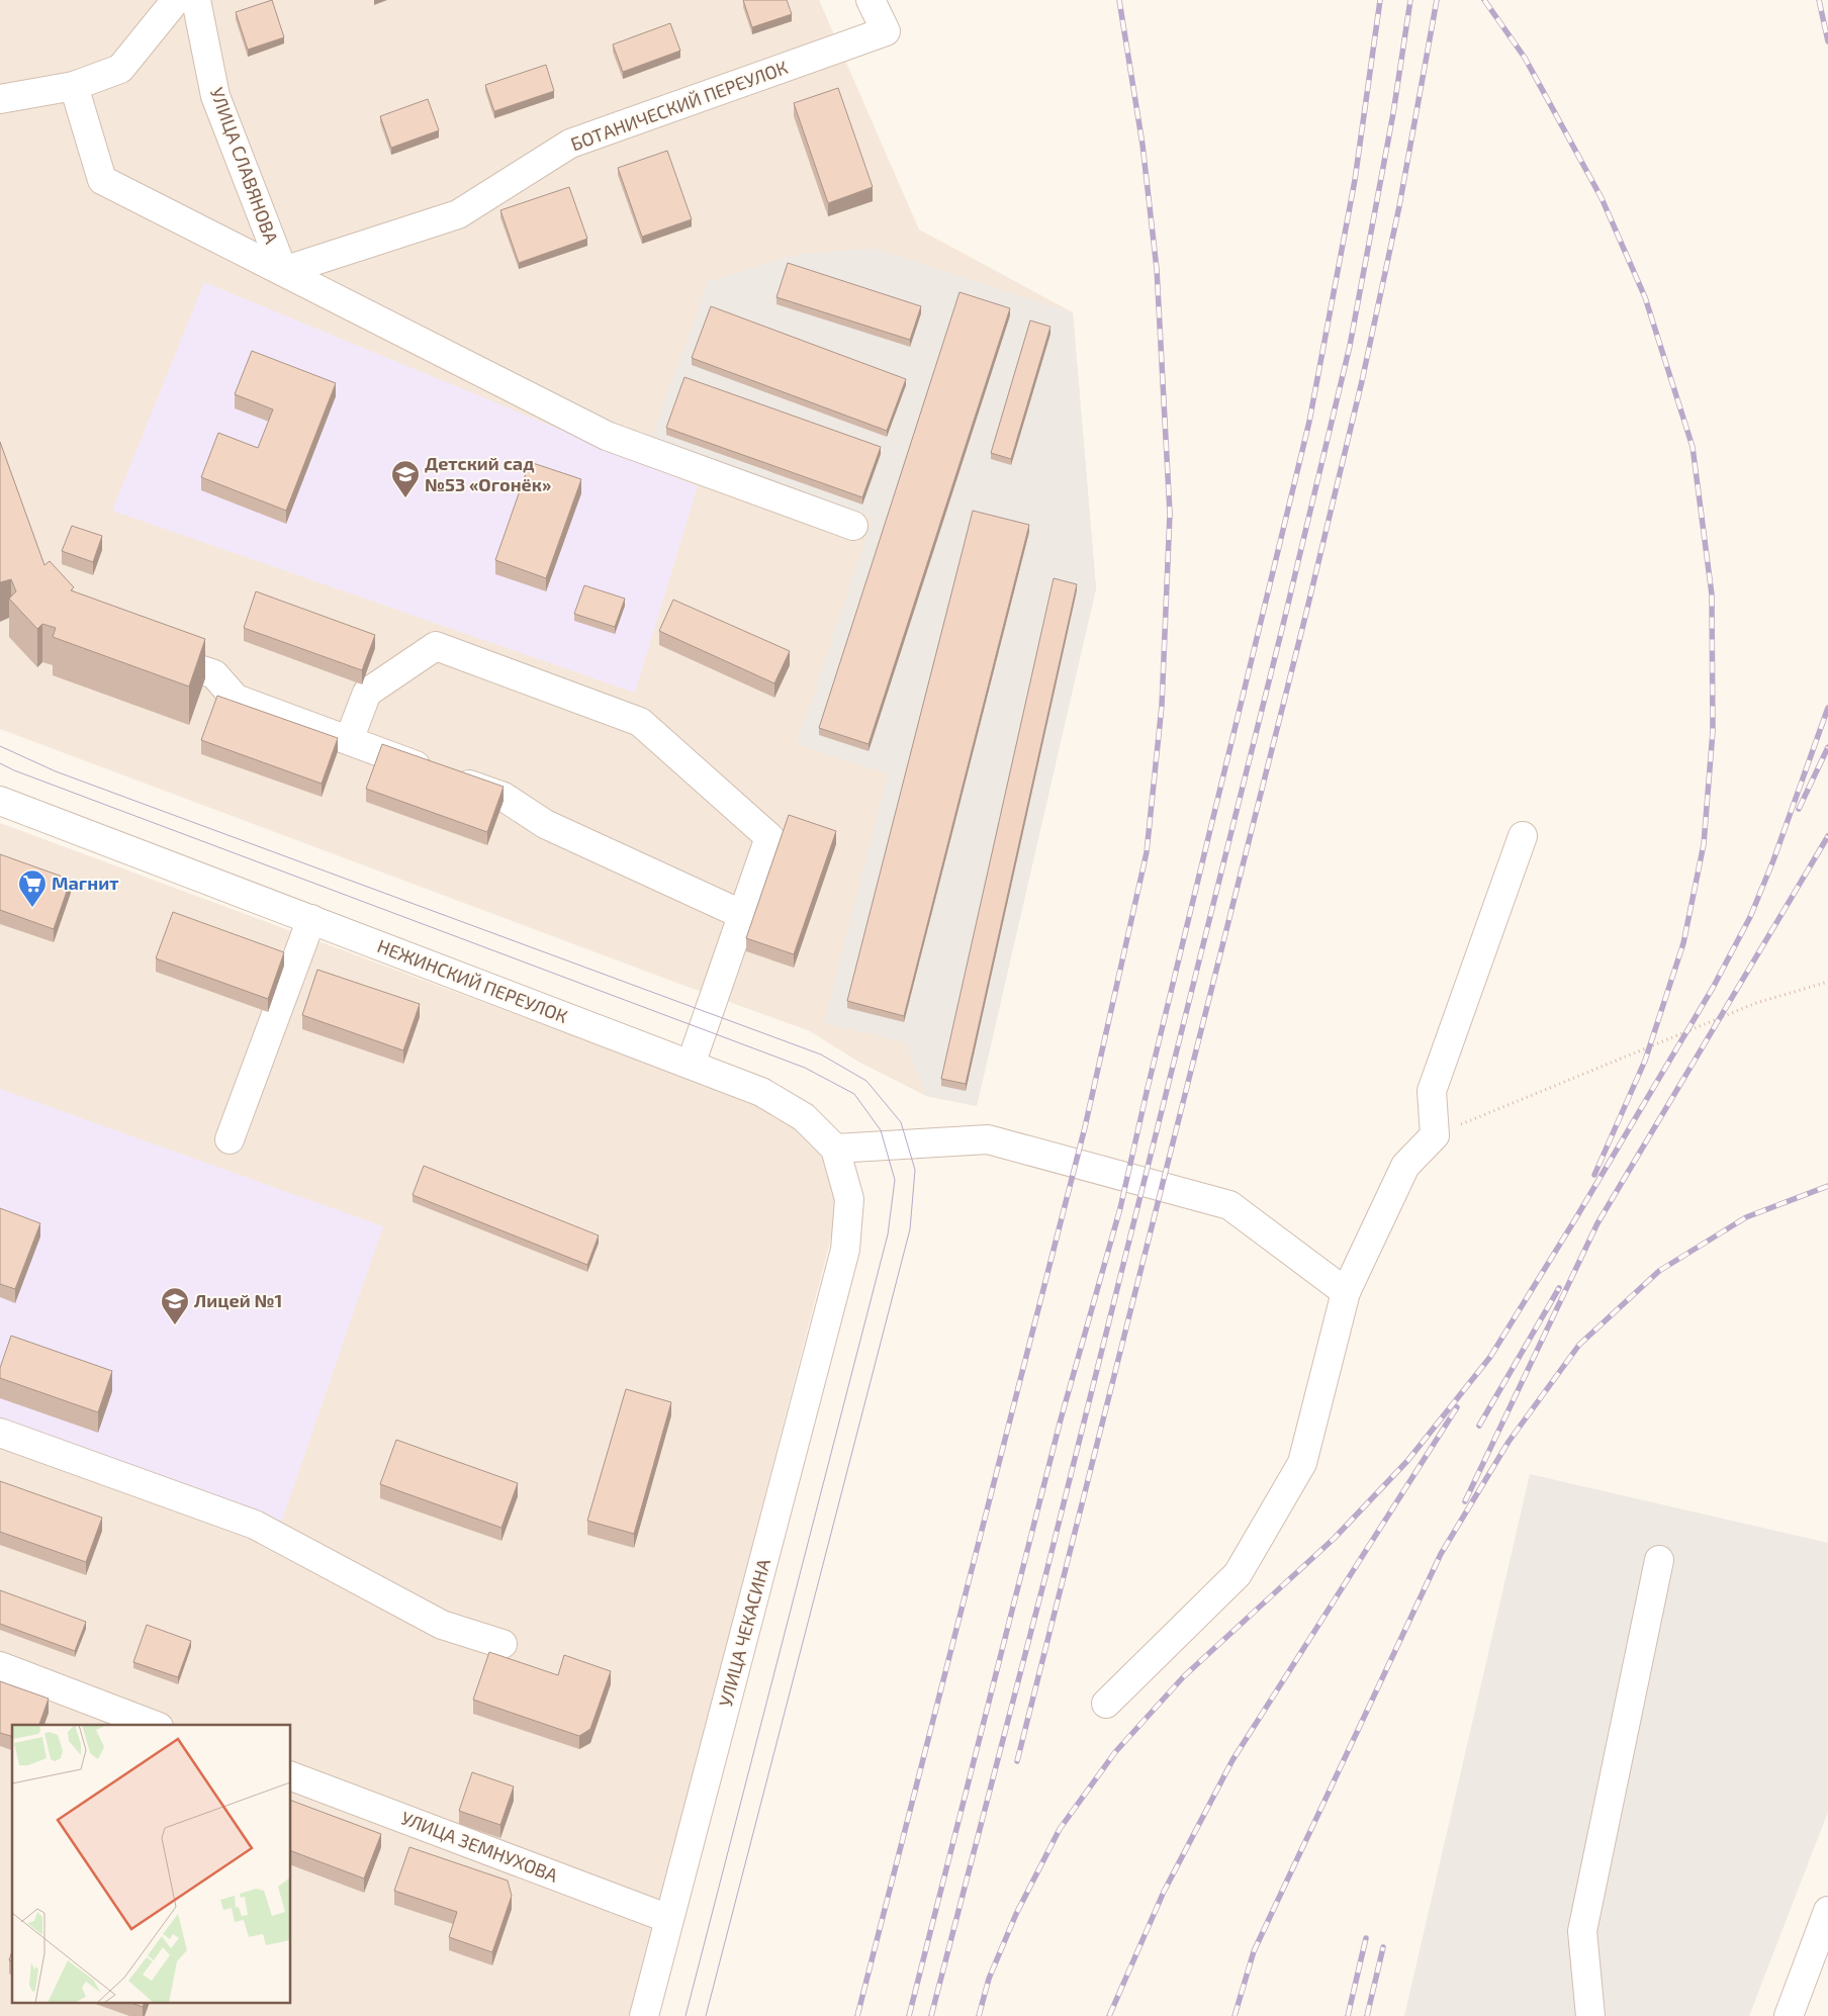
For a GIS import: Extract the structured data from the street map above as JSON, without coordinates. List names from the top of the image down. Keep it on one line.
{"streets":{"street":["БОТАНИЧЕСКИЙ ПЕРЕУЛОК","УЛИЦА СЛАВЯНОВА","НЕЖИНСКИЙ ПЕРЕУЛОК","УЛИЦА ЧЕКАСИНА","УЛИЦА ЗЕМНУХОВА"]},"crossings":[["БОТАНИЧЕСКИЙ ПЕРЕУЛОК","УЛИЦА СЛАВЯНОВА"],["НЕЖИНСКИЙ ПЕРЕУЛОК","УЛИЦА ЧЕКАСИНА"],["УЛИЦА ЧЕКАСИНА","УЛИЦА ЗЕМНУХОВА"]],"places":{"school or university":["Детский сад №53 «Огонёк»","Лицей №1"],"supermarket":["Магнит"]}}
